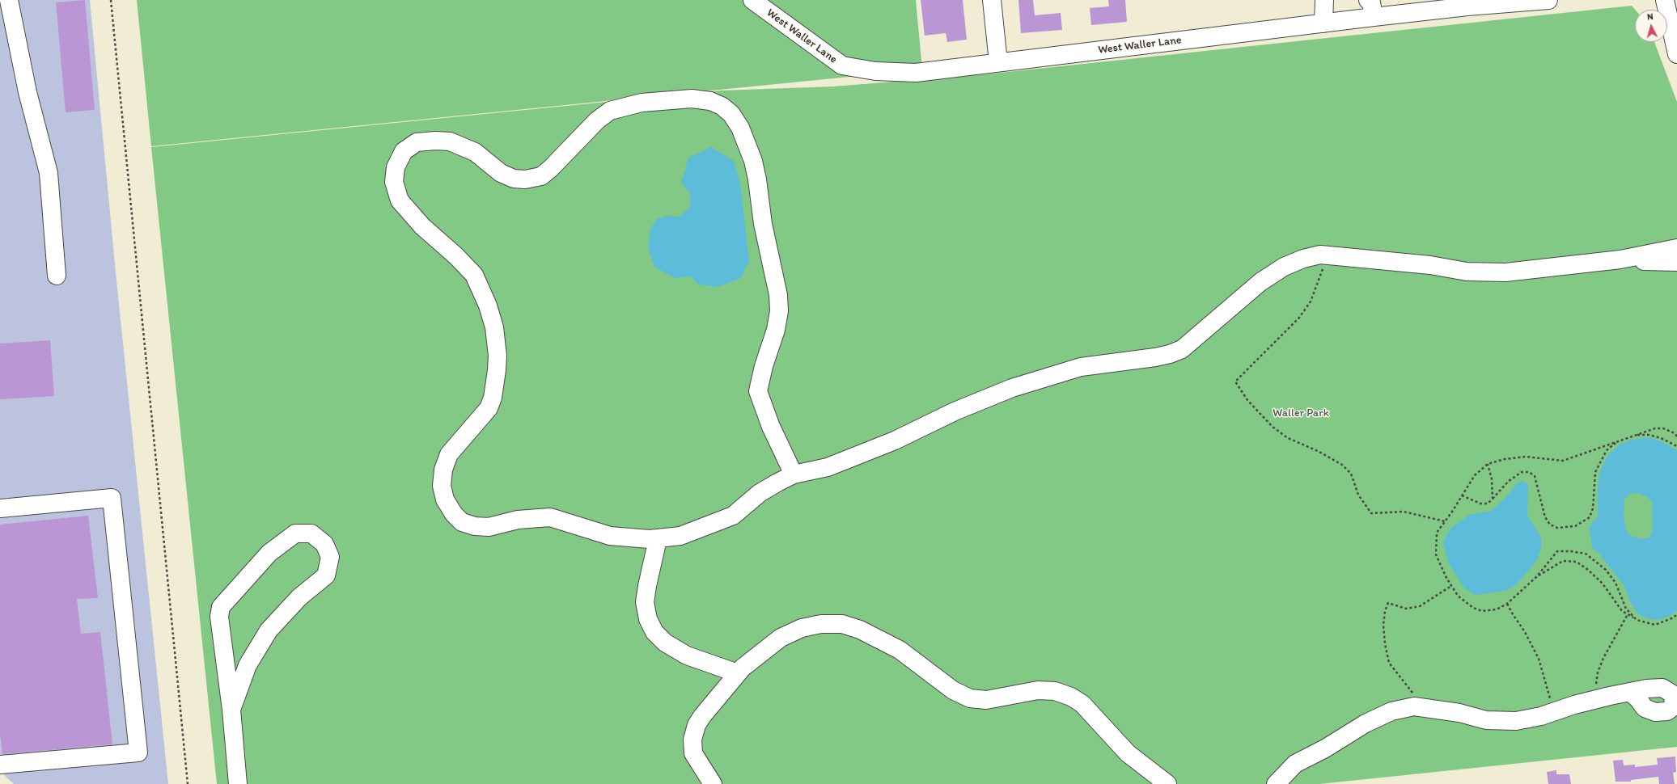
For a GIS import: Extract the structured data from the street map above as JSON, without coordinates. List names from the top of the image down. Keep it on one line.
{"streets":{"street":["West Waller Lane"]},"parks":["Waller Park"],"north":"top"}
